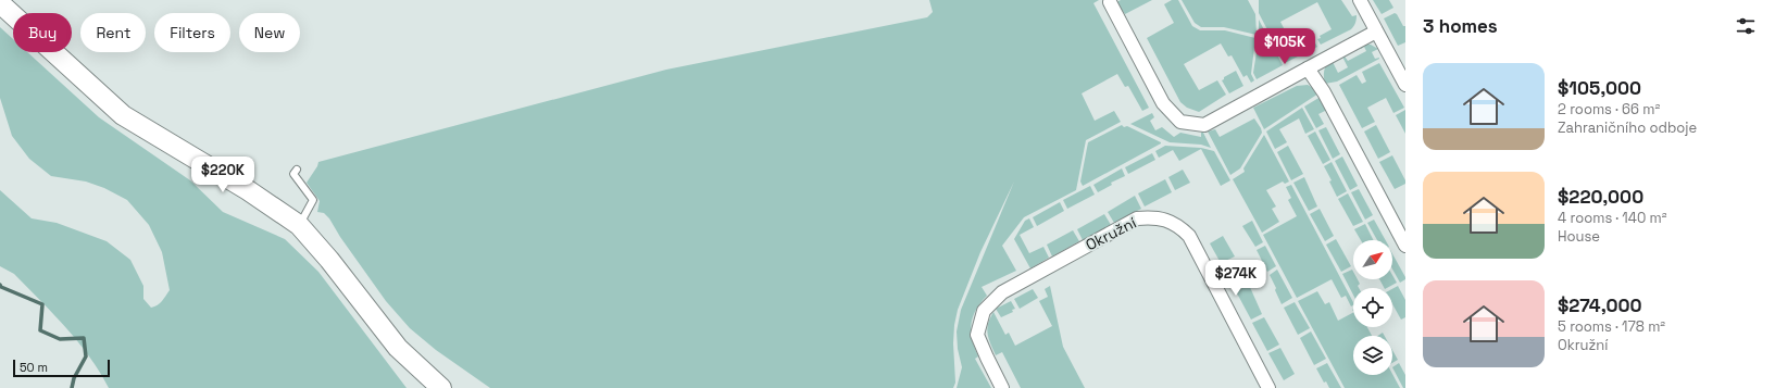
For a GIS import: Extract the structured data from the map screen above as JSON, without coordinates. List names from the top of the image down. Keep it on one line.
{"streets":{"street":["Okružní"]},"scale_bar":"50 m","north":"top right","page":{"heading":"3 homes","chip":["Buy","Rent","Filters","New"],"price":["$105K","$220K","$274K"],"list":[{"name":"$105,000","note":"2 rooms · 66 m² · Zahraničního odboje"},{"name":"$220,000","note":"4 rooms · 140 m² · House"},{"name":"$274,000","note":"5 rooms · 178 m² · Okružní"}],"scale":"50 m"}}
